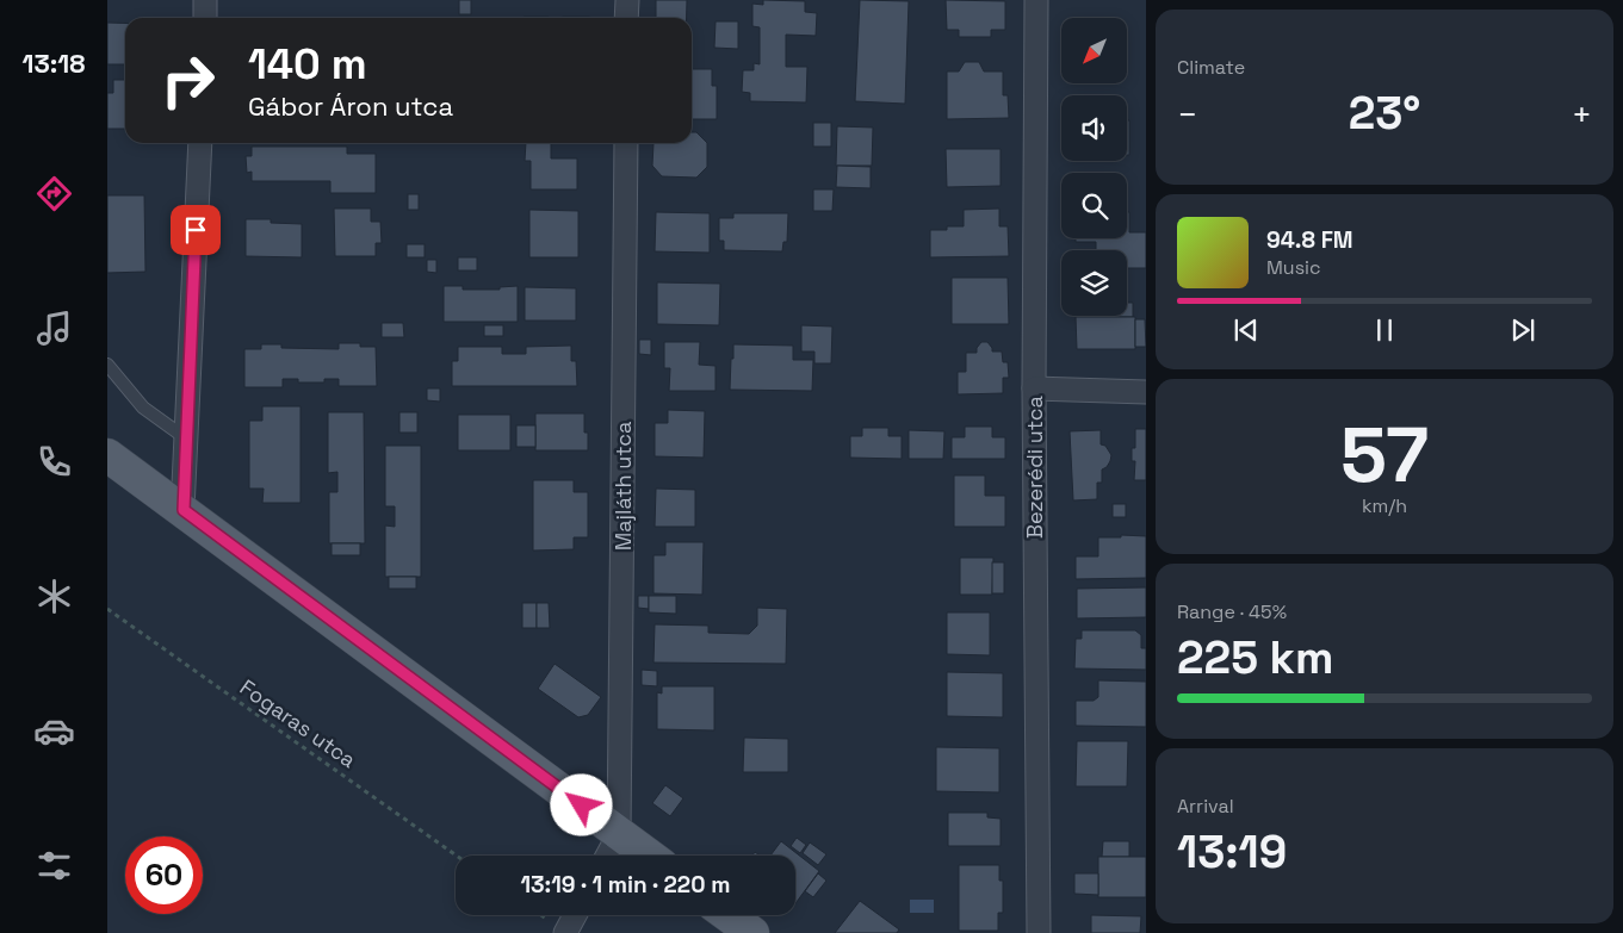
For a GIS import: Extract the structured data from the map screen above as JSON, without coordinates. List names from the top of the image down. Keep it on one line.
{"streets":{"street":["Bezerédi utca","Majláth utca"],"path":["Fogaras utca"]},"north":"bottom left","page":{"tabs":"13:18","tile":["Climate",["57","km/h"],["Range · 45%","225 km"],["Arrival","13:19"]],"turn":["140 m","Gábor Áron utca"],"heat":["−","23°","+"],"song":["94.8 FM","Music"],"limit":"60","trip":"13:19 · 1 min · 220 m"}}
